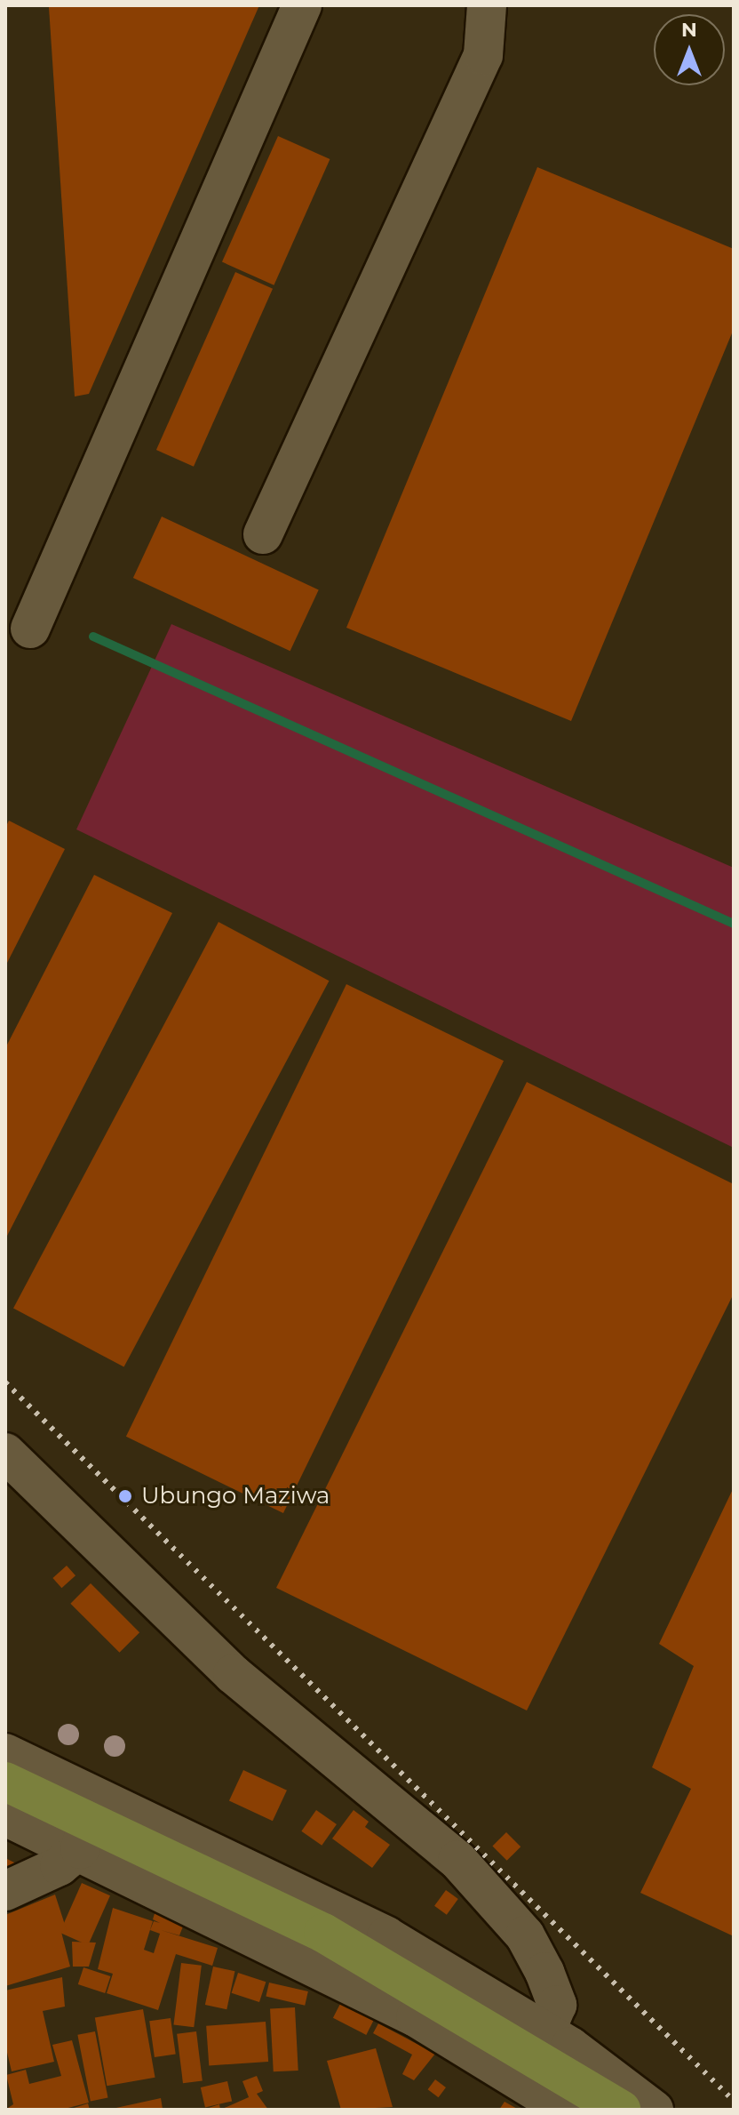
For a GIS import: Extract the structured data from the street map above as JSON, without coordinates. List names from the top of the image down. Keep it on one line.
{"places":["Ubungo Maziwa"],"north":"top"}
